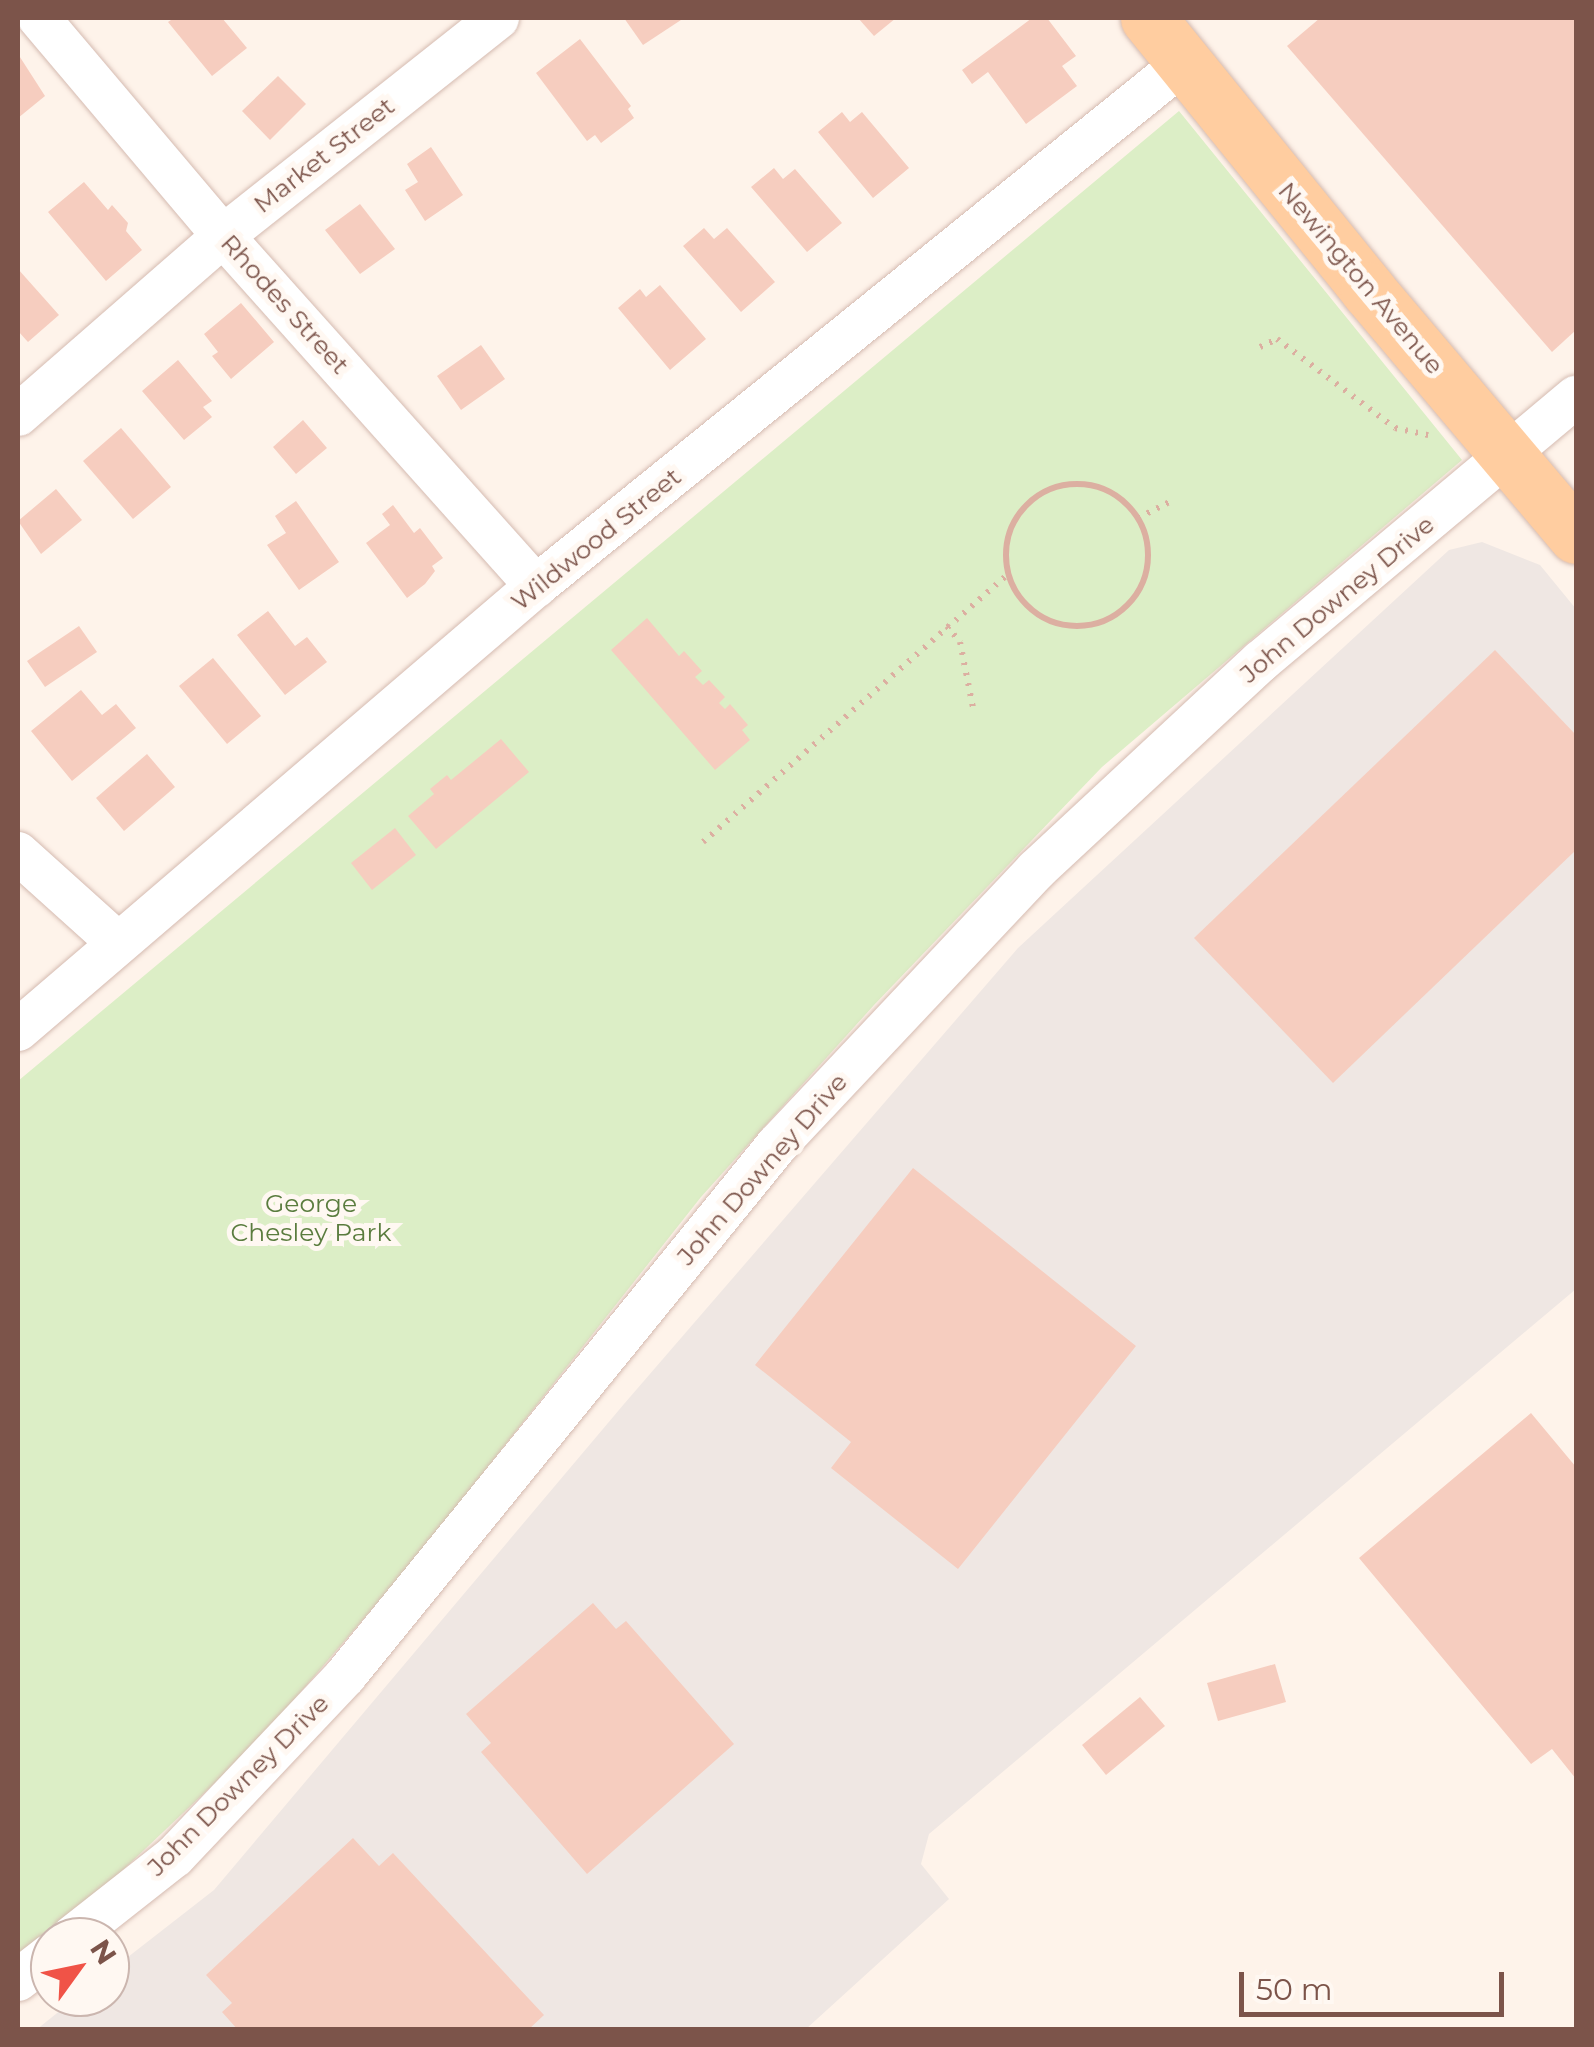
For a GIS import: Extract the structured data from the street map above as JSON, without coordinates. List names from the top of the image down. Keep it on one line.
{"streets":{"main road":["Newington Avenue"],"street":["Market Street","Rhodes Street","Wildwood Street","John Downey Drive"]},"crossings":[["Market Street","Rhodes Street"],["Newington Avenue","Wildwood Street"],["Newington Avenue","John Downey Drive"],["Rhodes Street","Wildwood Street"]],"parks":["George Chesley Park"],"scale_bar":"50 m","north":"top right"}
